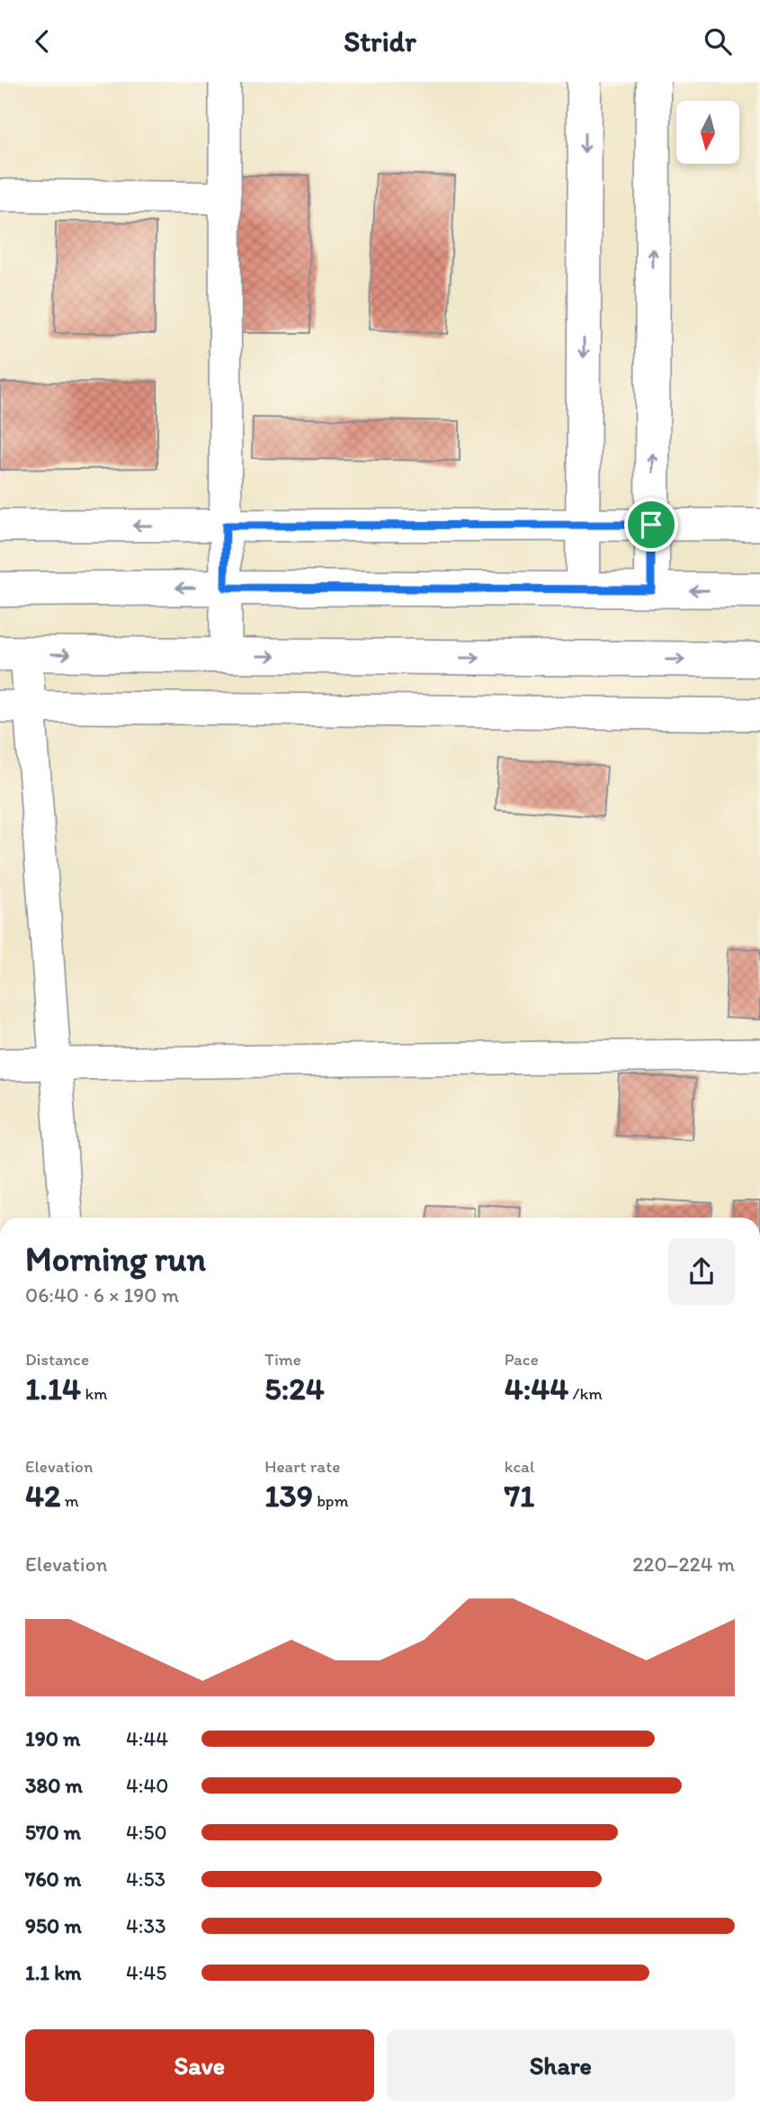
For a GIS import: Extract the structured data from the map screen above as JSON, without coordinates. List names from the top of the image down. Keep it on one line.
{"north":"bottom","page":{"header":"Stridr","heading":["Morning run","06:40 · 6 × 190 m"],"stats":[["Distance","1.14 km"],["Time","5:24"],["Pace","4:44 /km"],["Elevation","42 m"],["Heart rate","139 bpm"],["kcal","71"]],"chart":["Elevation","220–224 m"],"list":[{"name":"190 m","note":"4:44"},{"name":"380 m","note":"4:40"},{"name":"570 m","note":"4:50"},{"name":"760 m","note":"4:53"},{"name":"950 m","note":"4:33"},{"name":"1.1 km","note":"4:45"}],"buttons":["Save","Share"]}}
